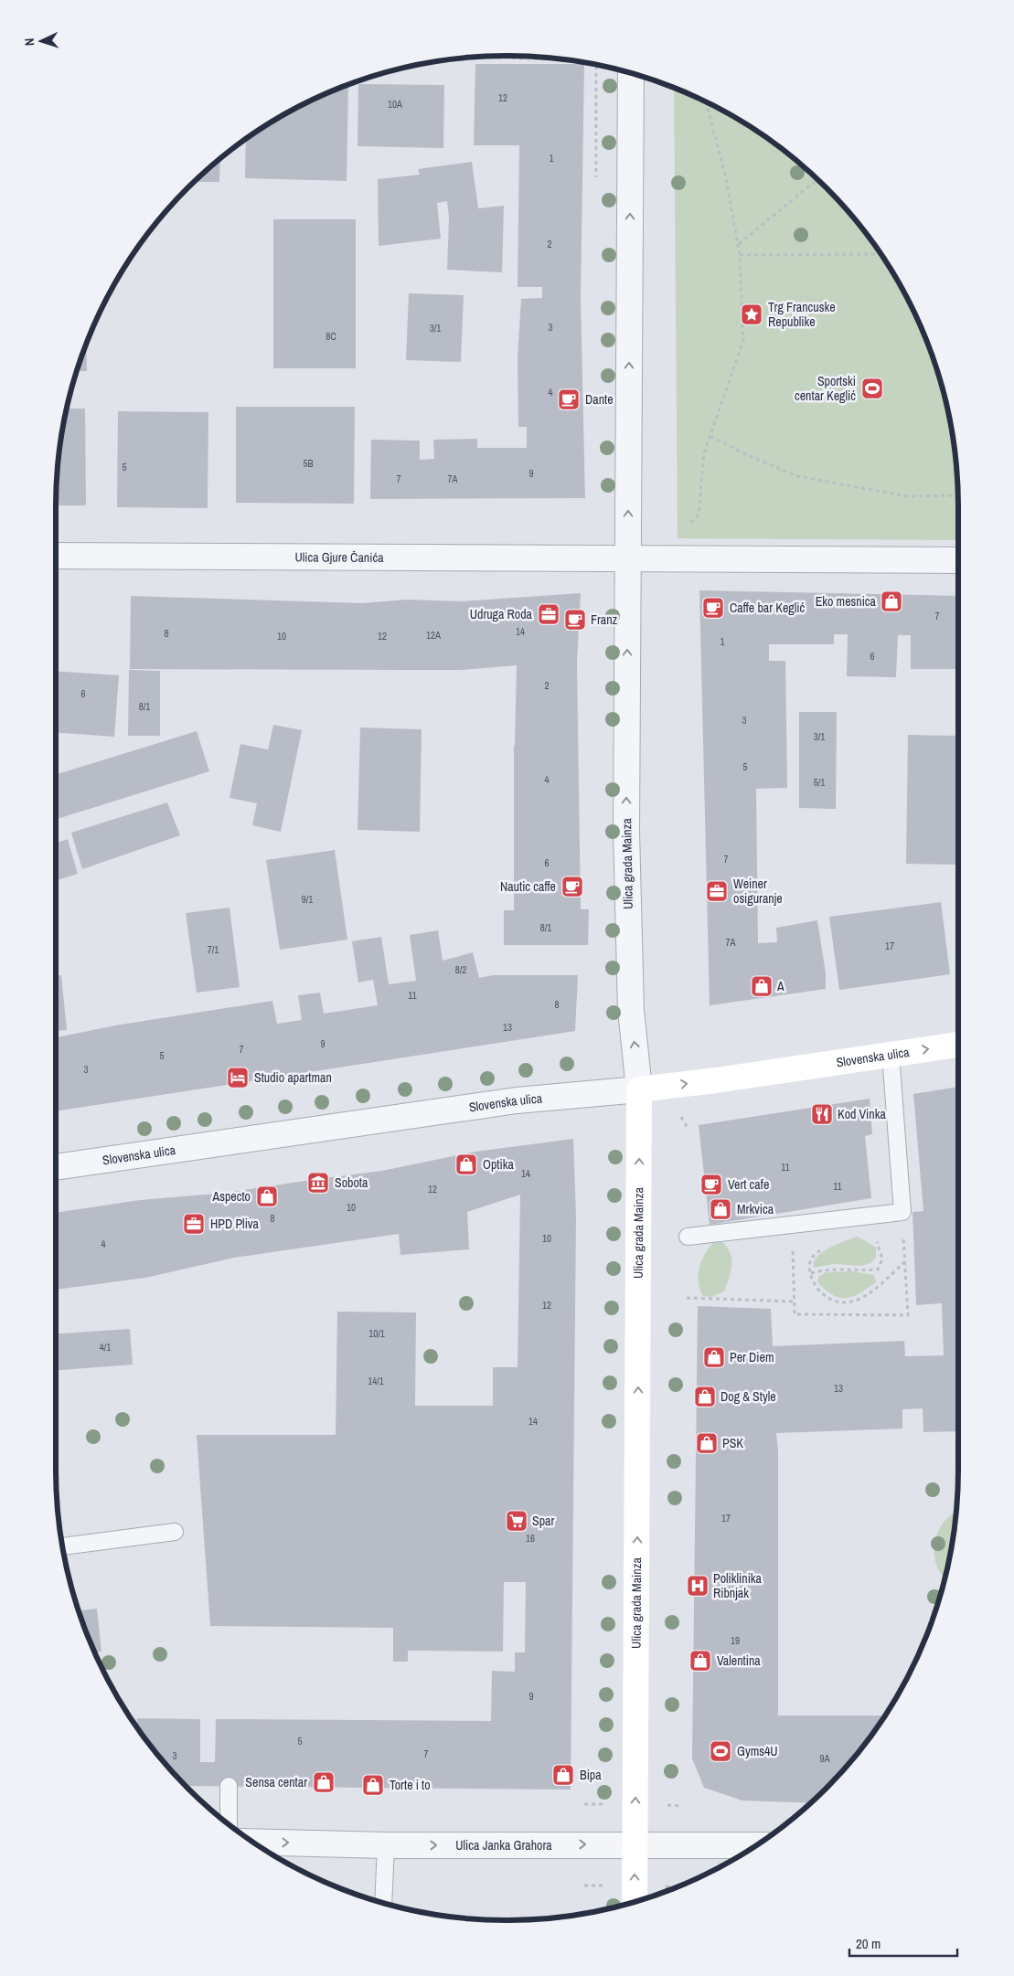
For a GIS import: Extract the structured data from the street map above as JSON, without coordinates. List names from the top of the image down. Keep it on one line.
{"streets":{"main road":["Ulica grada Mainza","Slovenska ulica"],"street":["Ulica Gjure Čanića","Ulica Janka Grahora"]},"crossings":[["Ulica Gjure Čanića","Ulica grada Mainza"],["Ulica grada Mainza","Slovenska ulica"],["Ulica grada Mainza","Ulica Janka Grahora"]],"one_way":["Ulica grada Mainza","Slovenska ulica","Ulica Janka Grahora"],"places":{"place":["Trg Francuske Republike"],"sports":["Sportski centar Keglić","Gyms4U"],"cafe":["Dante","Caffe bar Keglić","Franz","Nautic caffe","Vert cafe"],"shop":["Eko mesnica","A","Optika","Aspecto","Mrkvica","Per Diem","Dog & Style","PSK","Valentina","Bipa","Sensa centar","Torte i to"],"office":["Udruga Roda","Weiner osiguranje","HPD Pliva"],"hotel":["Studio apartman"],"restaurant":["Kod Vinka"],"museum":["Sobota"],"supermarket":["Spar"],"hospital":["Poliklinika Ribnjak"]},"house_numbers":["12","10A","1","2","3","3/1","8C","4","5B","5","9","7","7A","7","14","8","12A","10","12","1","6","2","6","8/1","3","3/1","5","4","5/1","7","6","9/1","8/1","7A","17","7/1","8/2","11","8","13","9","7","5","3","11","14","11","12","10","8","10","4","12","10/1","4/1","14/1","13","14","17","16","19","9","5","7","3","9A"],"scale_bar":"20 m","north":"left"}
